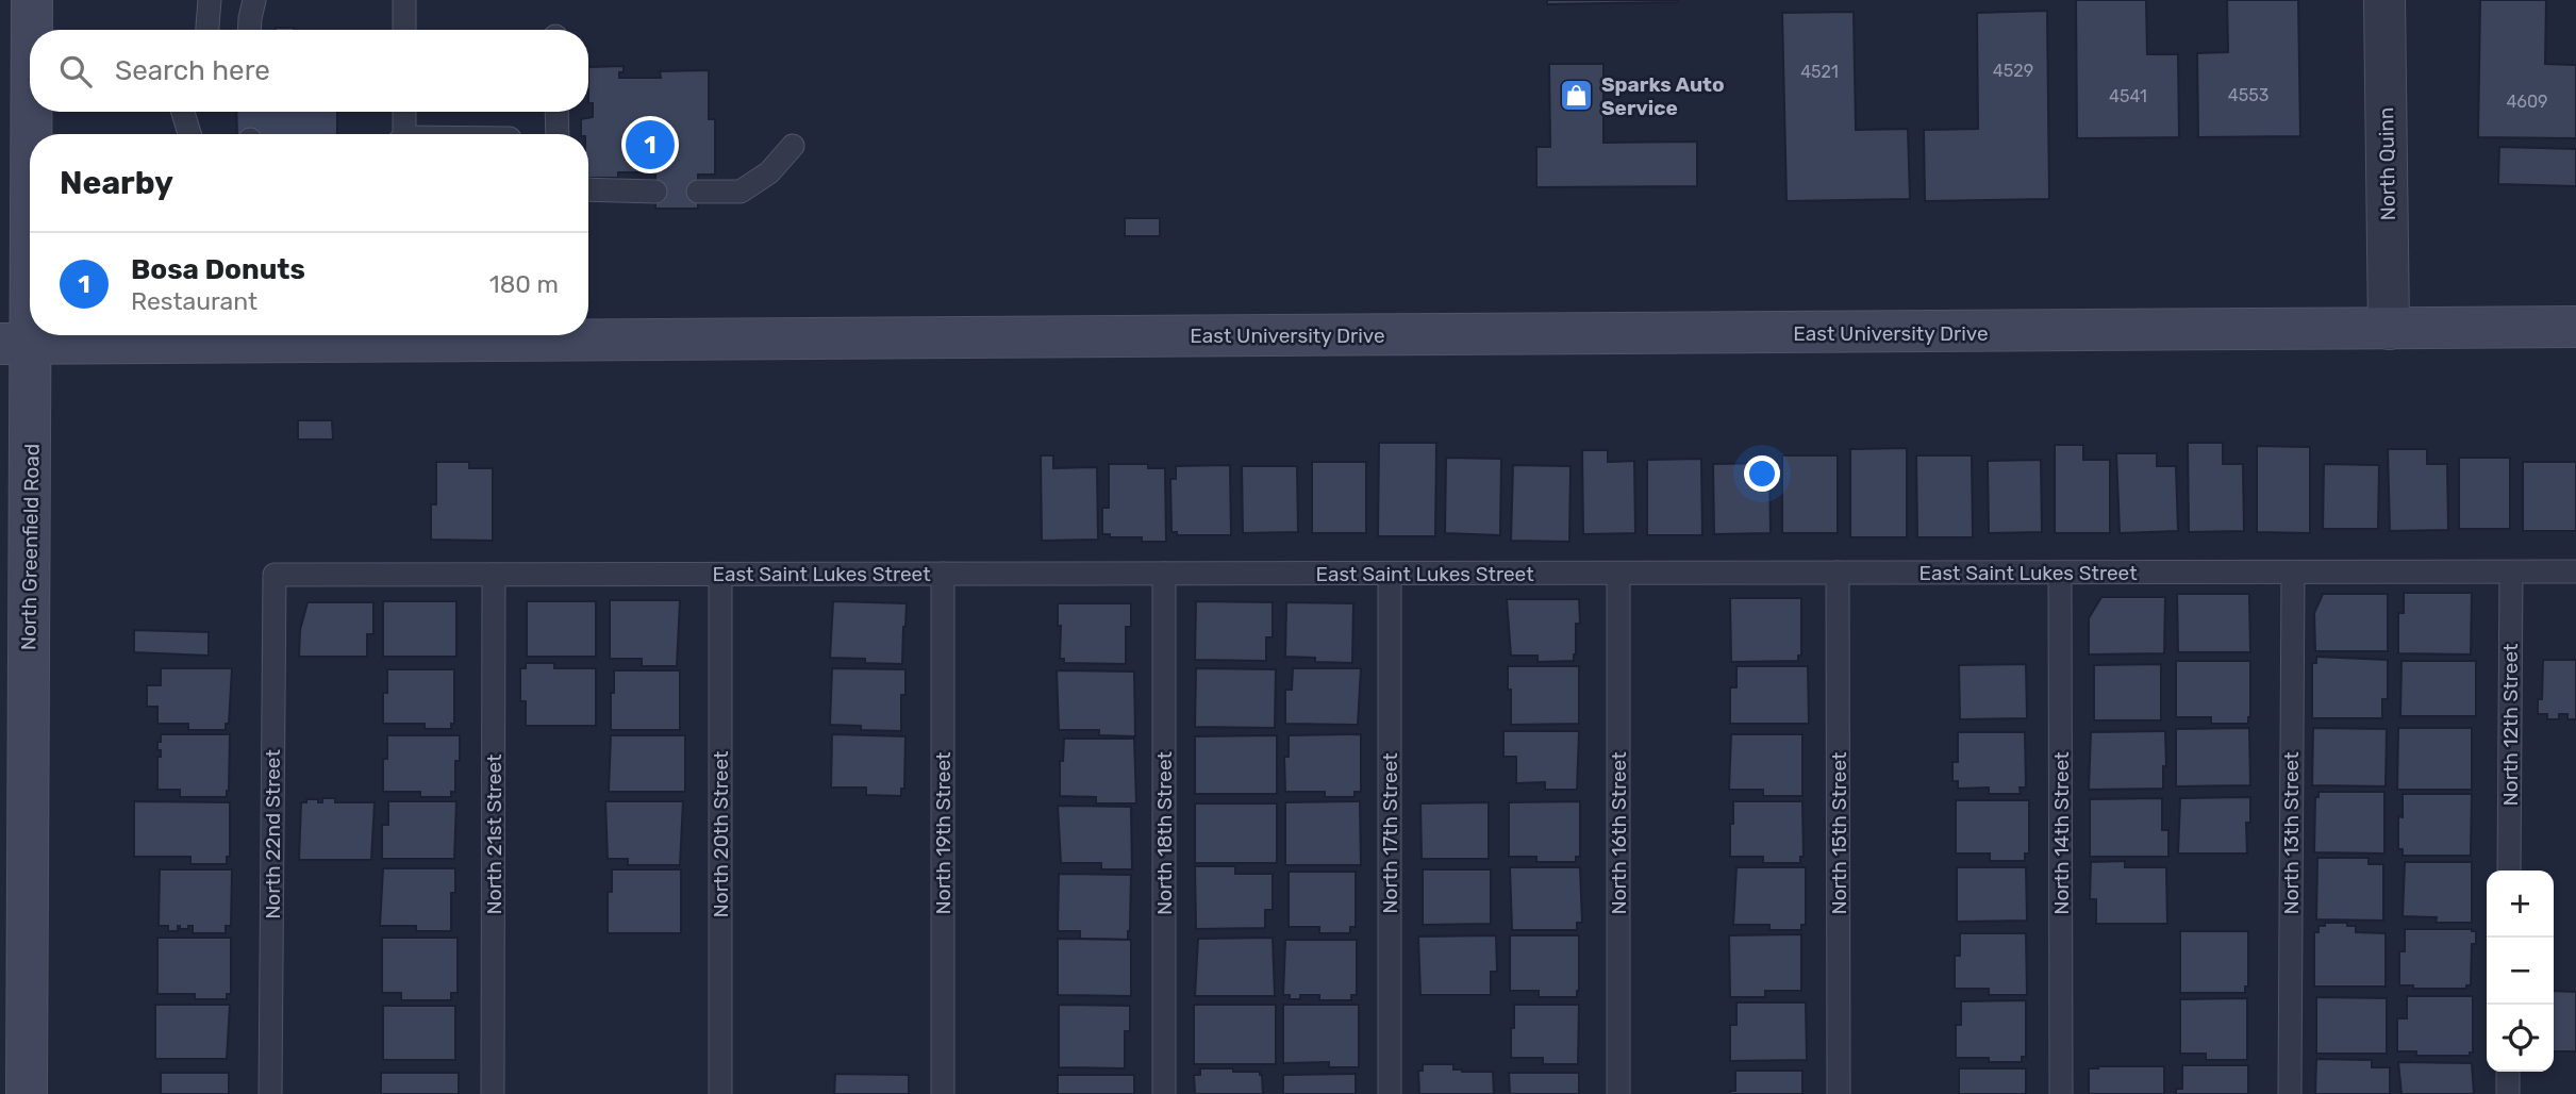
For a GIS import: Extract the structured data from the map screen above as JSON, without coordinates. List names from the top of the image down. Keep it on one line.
{"streets":{"main road":["East University Drive","North Greenfield Road"],"street":["North Quinn"],"lane":["East Saint Lukes Street","North 12th Street","North 19th Street","North 18th Street","North 17th Street","North 16th Street","North 15th Street","North 14th Street","North 13th Street","North 22nd Street","North 21st Street","North 20th Street"]},"crossings":[["North Quinn","East University Drive"],["East University Drive","North Greenfield Road"],["East Saint Lukes Street","North 12th Street"],["East Saint Lukes Street","North 19th Street"],["East Saint Lukes Street","North 18th Street"],["East Saint Lukes Street","North 17th Street"],["East Saint Lukes Street","North 16th Street"],["East Saint Lukes Street","North 15th Street"],["East Saint Lukes Street","North 14th Street"],["East Saint Lukes Street","North 13th Street"],["East Saint Lukes Street","North 22nd Street"],["East Saint Lukes Street","North 21st Street"],["East Saint Lukes Street","North 20th Street"]],"places":{"shop":["Sparks Auto Service"]},"house_numbers":["4529","4521","4553","4541","4609"],"page":{"search":"Search here","pins":"1","heading":"Nearby","list":[{"mark":"1","name":"Bosa Donuts","note":"Restaurant","value":"180 m"}],"map_buttons":["+","−"]}}
